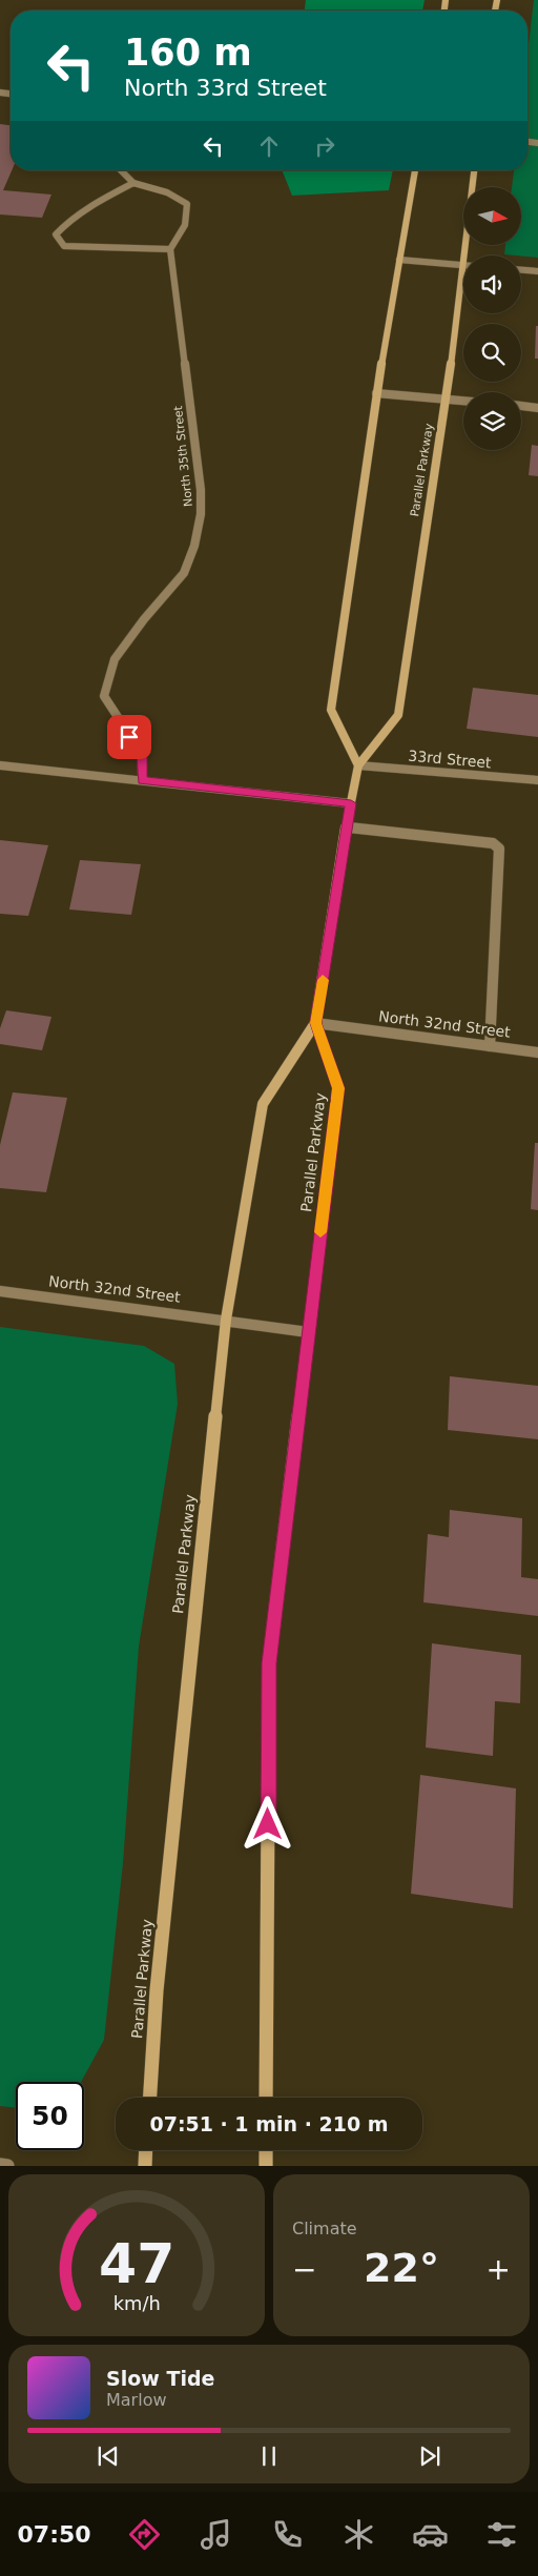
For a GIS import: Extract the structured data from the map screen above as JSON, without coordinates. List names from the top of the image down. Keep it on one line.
{"streets":{"main road":["Parallel Parkway"],"street":["North 35th Street","33rd Street","North 32nd Street"]},"crossings":[["Parallel Parkway","33rd Street"],["Parallel Parkway","North 32nd Street"]],"north":"right","page":{"turn":["160 m","North 33rd Street"],"limit":"50","trip":"07:51 · 1 min · 210 m","tile":"Climate","heat":["−","22°","+"],"song":["Slow Tide","Marlow"],"tabs":"07:50","gauge":["47","km/h"]}}
